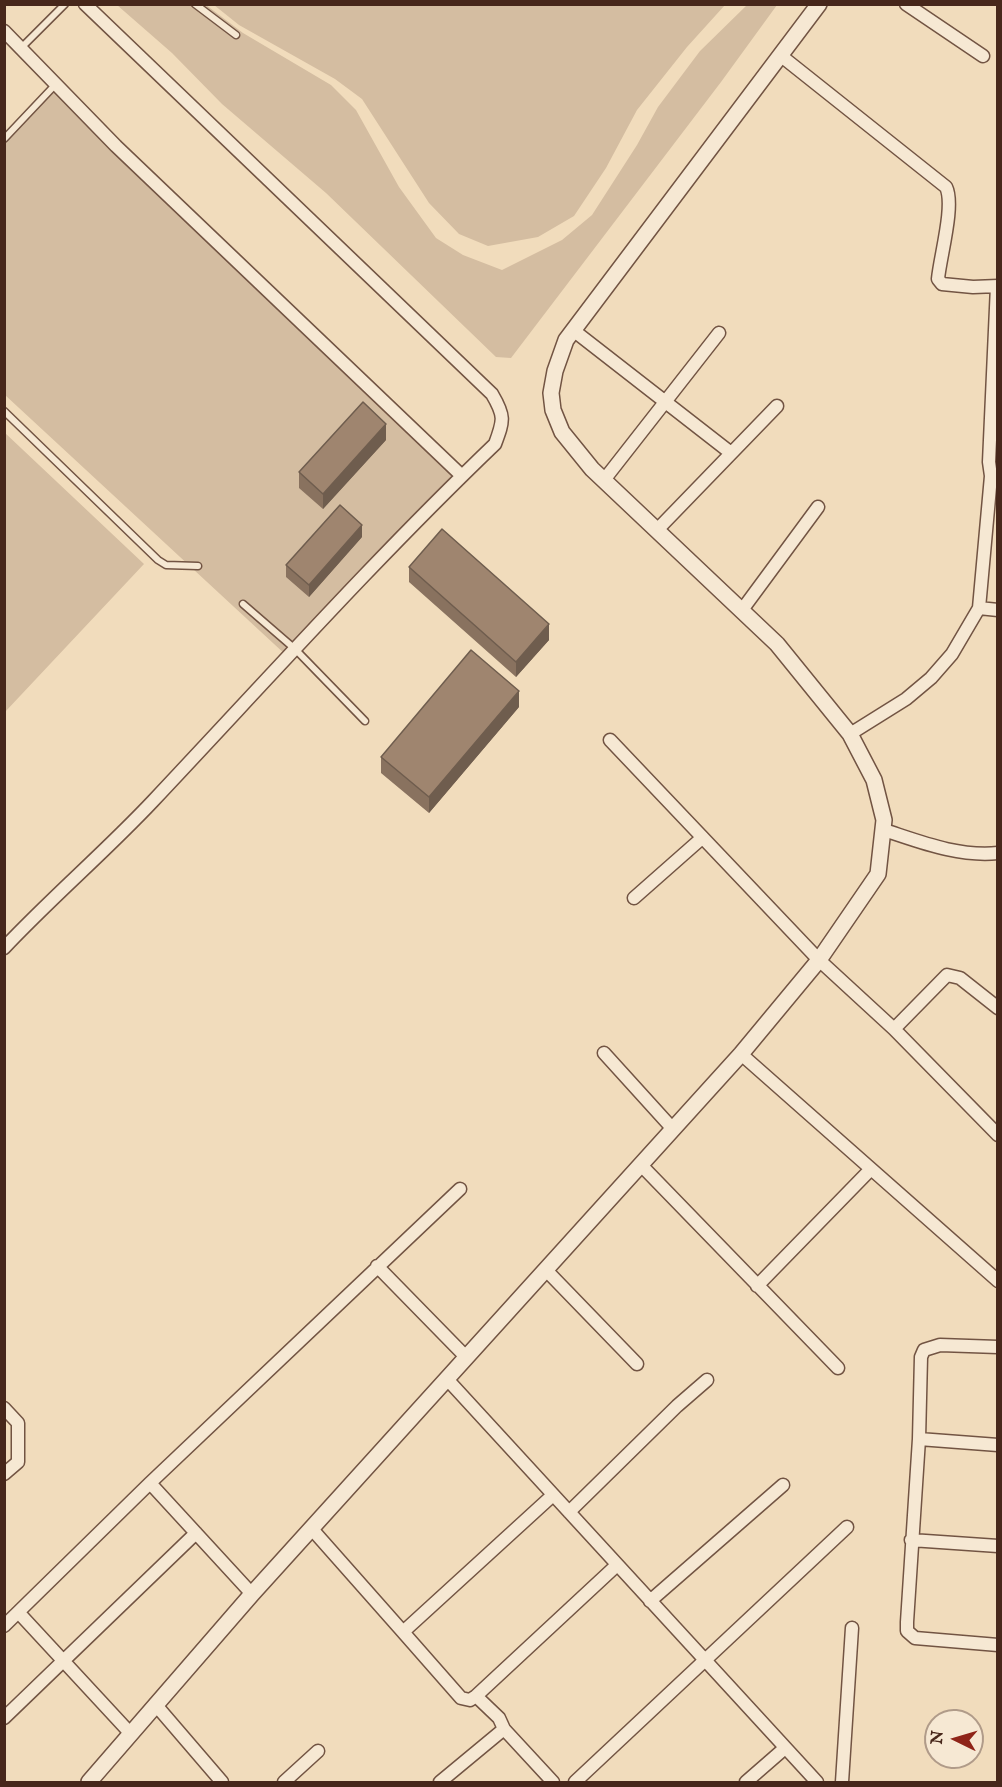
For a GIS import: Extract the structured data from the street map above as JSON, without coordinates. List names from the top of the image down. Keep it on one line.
{"north":"left"}
